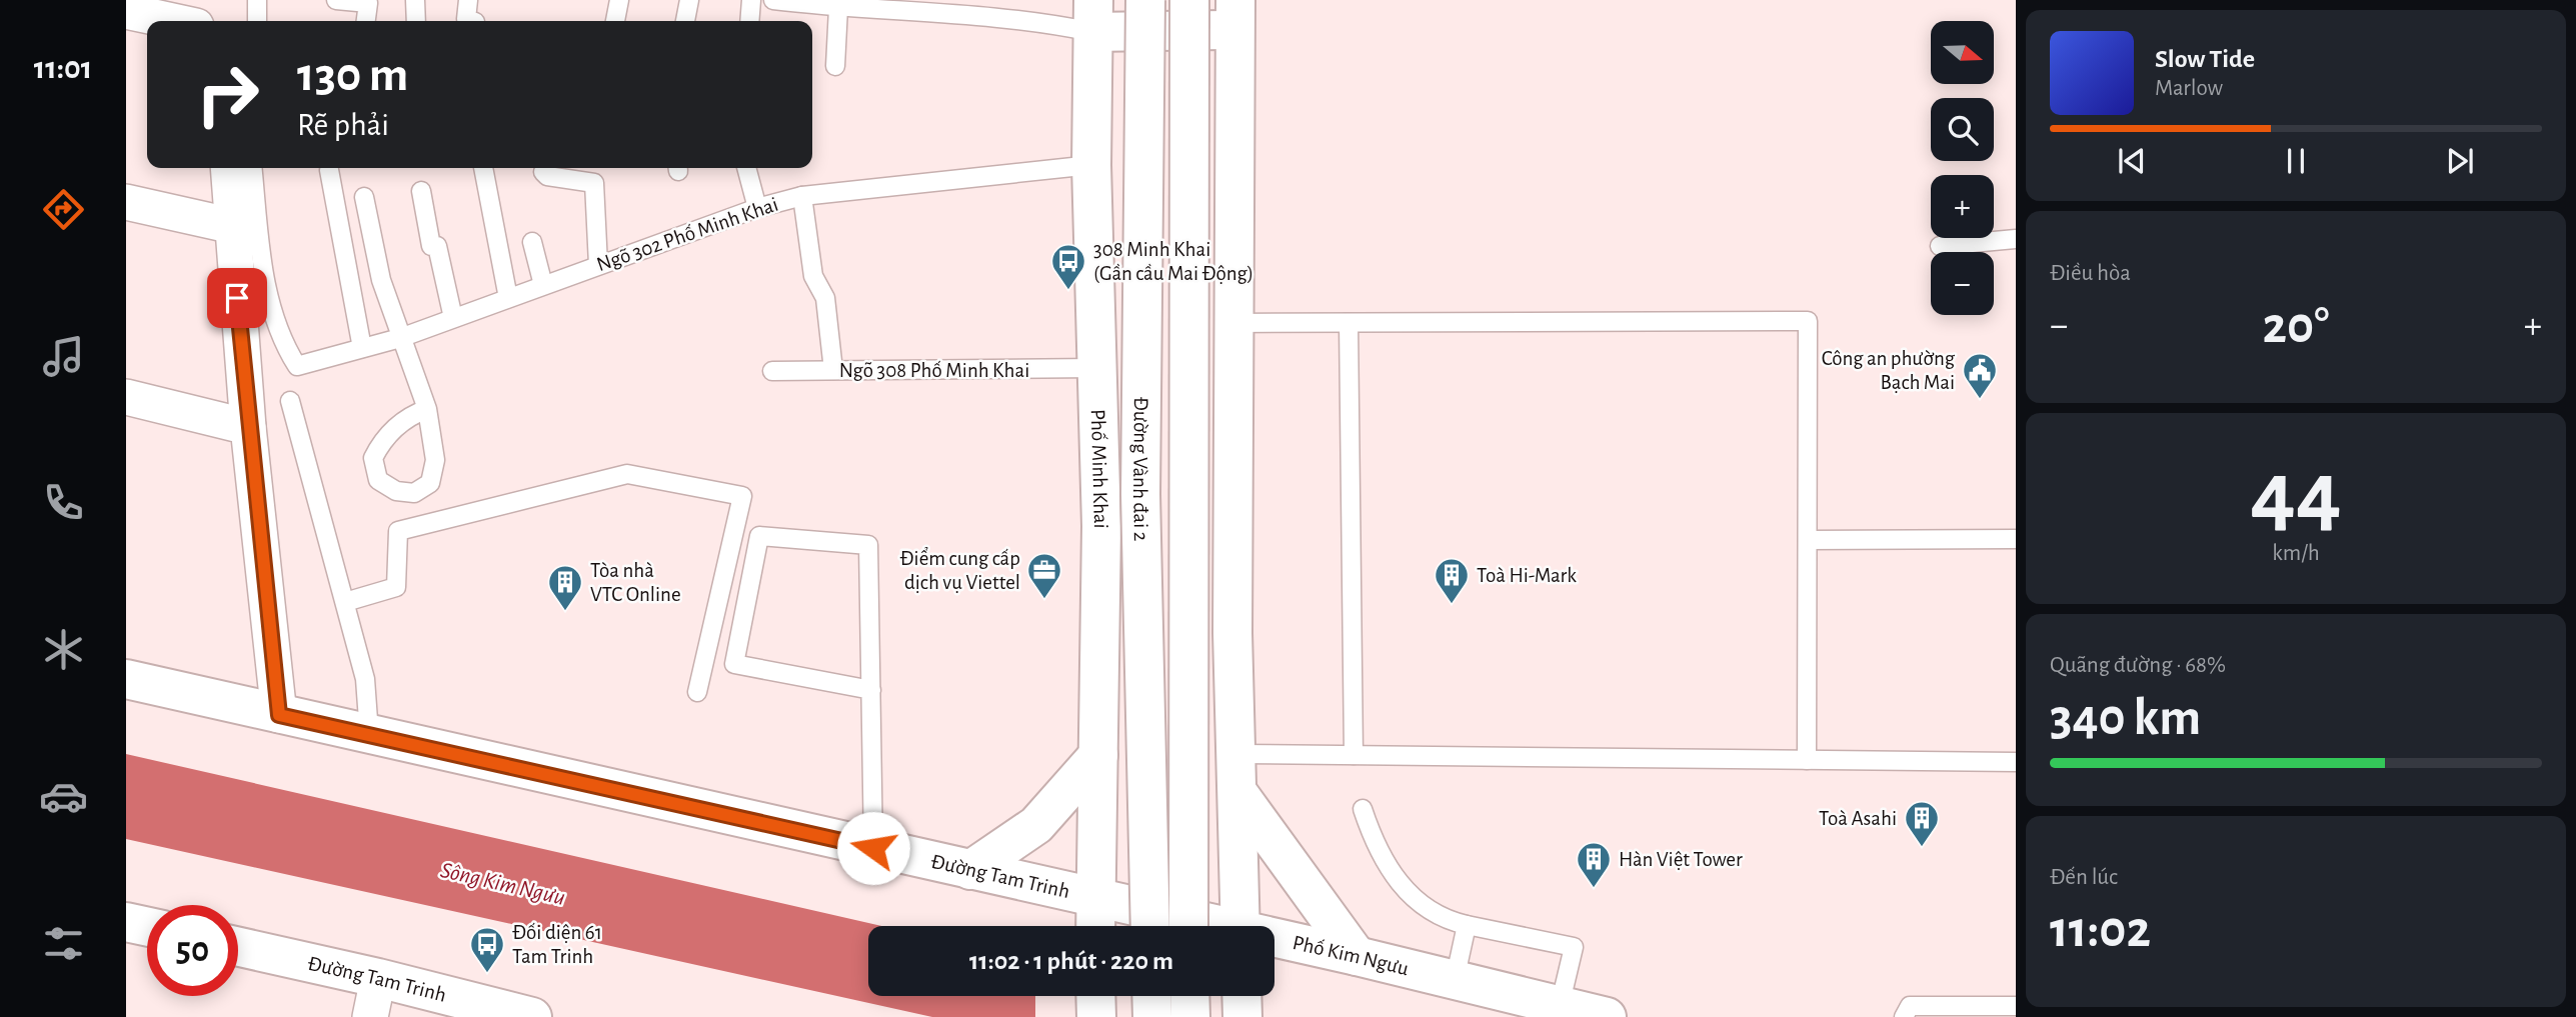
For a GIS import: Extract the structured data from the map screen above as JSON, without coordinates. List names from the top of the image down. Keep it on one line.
{"streets":{"main road":["Phố Minh Khai","Đường Vành đai 2","Đường Tam Trinh","Phố Kim Ngưu"],"lane":["Ngõ 302 Phố Minh Khai","Ngõ 308 Phố Minh Khai"]},"crossings":[["Ngõ 302 Phố Minh Khai","Phố Minh Khai"],["Ngõ 308 Phố Minh Khai","Phố Minh Khai"],["Phố Minh Khai","Đường Tam Trinh"],["Phố Minh Khai","Phố Kim Ngưu"],["Đường Tam Trinh","Phố Kim Ngưu"]],"water":["Sông Kim Ngưu"],"places":{"bus stop":["308 Minh Khai (Gần cầu Mai Động)","Đối diện 61 Tam Trinh"],"public building":["Công an phường Bạch Mai"],"office":["Điểm cung cấp dịch vụ Viettel"],"building":["Toà Hi-Mark","Tòa nhà VTC Online","Toà Asahi","Hàn Việt Tower"]},"north":"right","page":{"tabs":"11:01","map_buttons":["+","−"],"turn":["130 m","Rẽ phải"],"song":["Slow Tide","Marlow"],"tile":["Điều hòa",["44","km/h"],["Quãng đường · 68%","340 km"],["Đến lúc","11:02"]],"heat":["−","20°","+"],"limit":"50","trip":"11:02 · 1 phút · 220 m"}}
